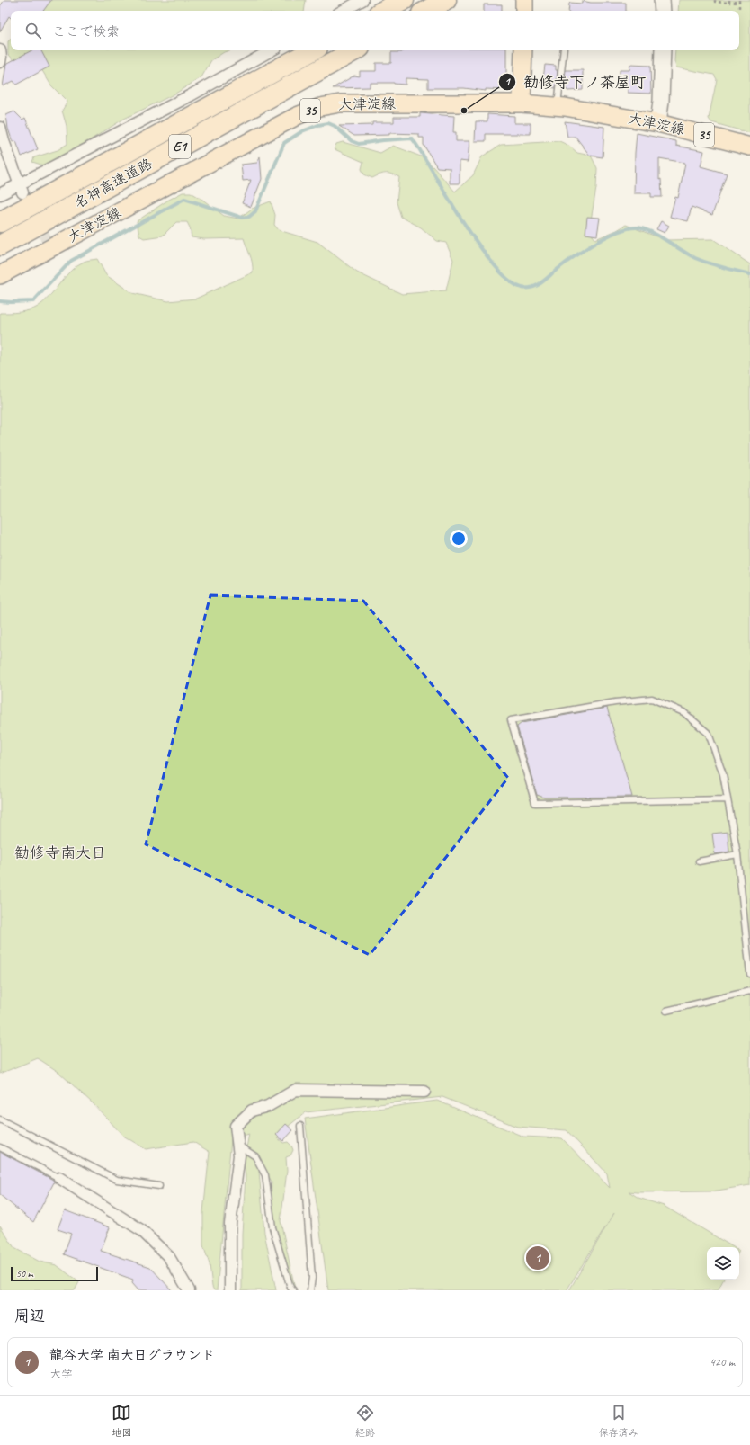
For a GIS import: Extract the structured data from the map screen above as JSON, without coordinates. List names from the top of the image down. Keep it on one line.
{"streets":{"highway":["E1","名神高速道路"],"main road":["大津淀線","35"]},"districts":["勧修寺南大日"],"places":["勧修寺下ノ茶屋町"],"scale_bar":"50 m","page":{"search":"ここで検索","pins":"1","scale":"50 m","heading":"周辺","list":[{"mark":"1","name":"龍谷大学 南大日グラウンド","note":"大学","value":"420 m"}],"nav":["地図","経路","保存済み"]}}
